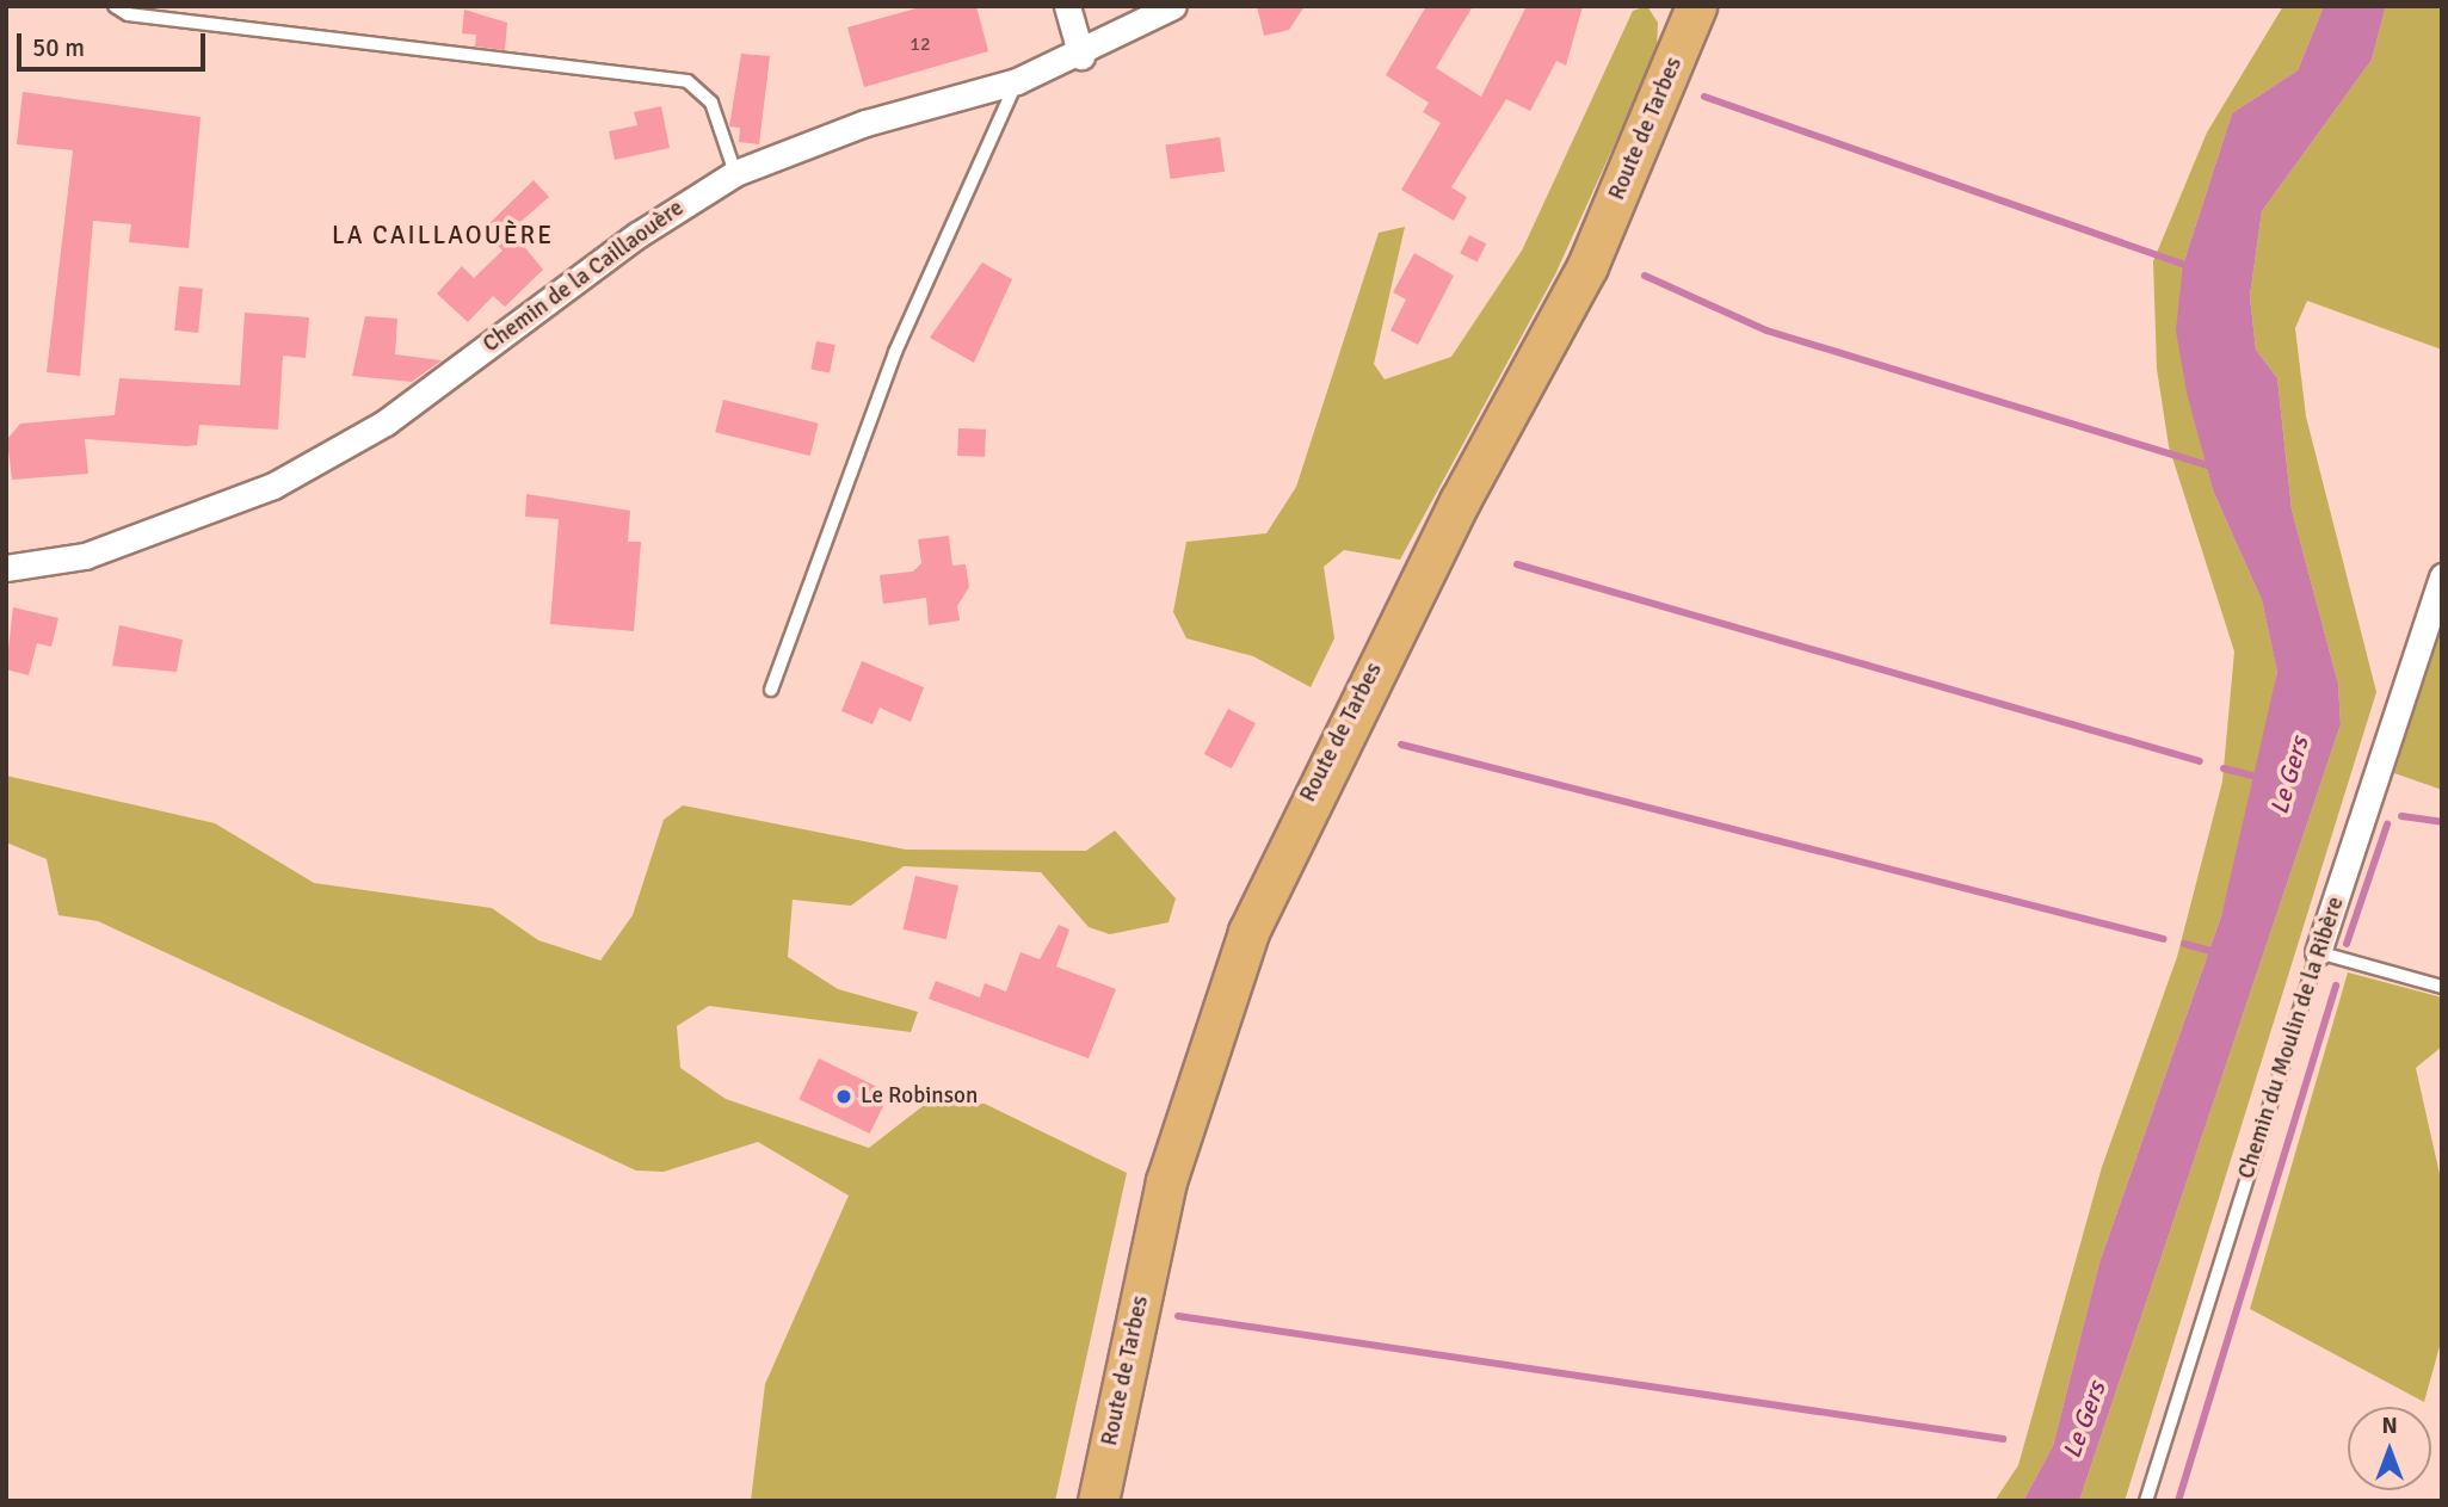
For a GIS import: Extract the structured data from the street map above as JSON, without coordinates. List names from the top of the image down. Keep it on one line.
{"streets":{"main road":["Route de Tarbes"],"street":["Chemin de la Caillaouère","Chemin du Moulin de la Ribère"]},"districts":["LA CAILLAOUÈRE"],"water":["Le Gers"],"places":["Le Robinson"],"house_numbers":["12"],"scale_bar":"50 m","north":"top"}
